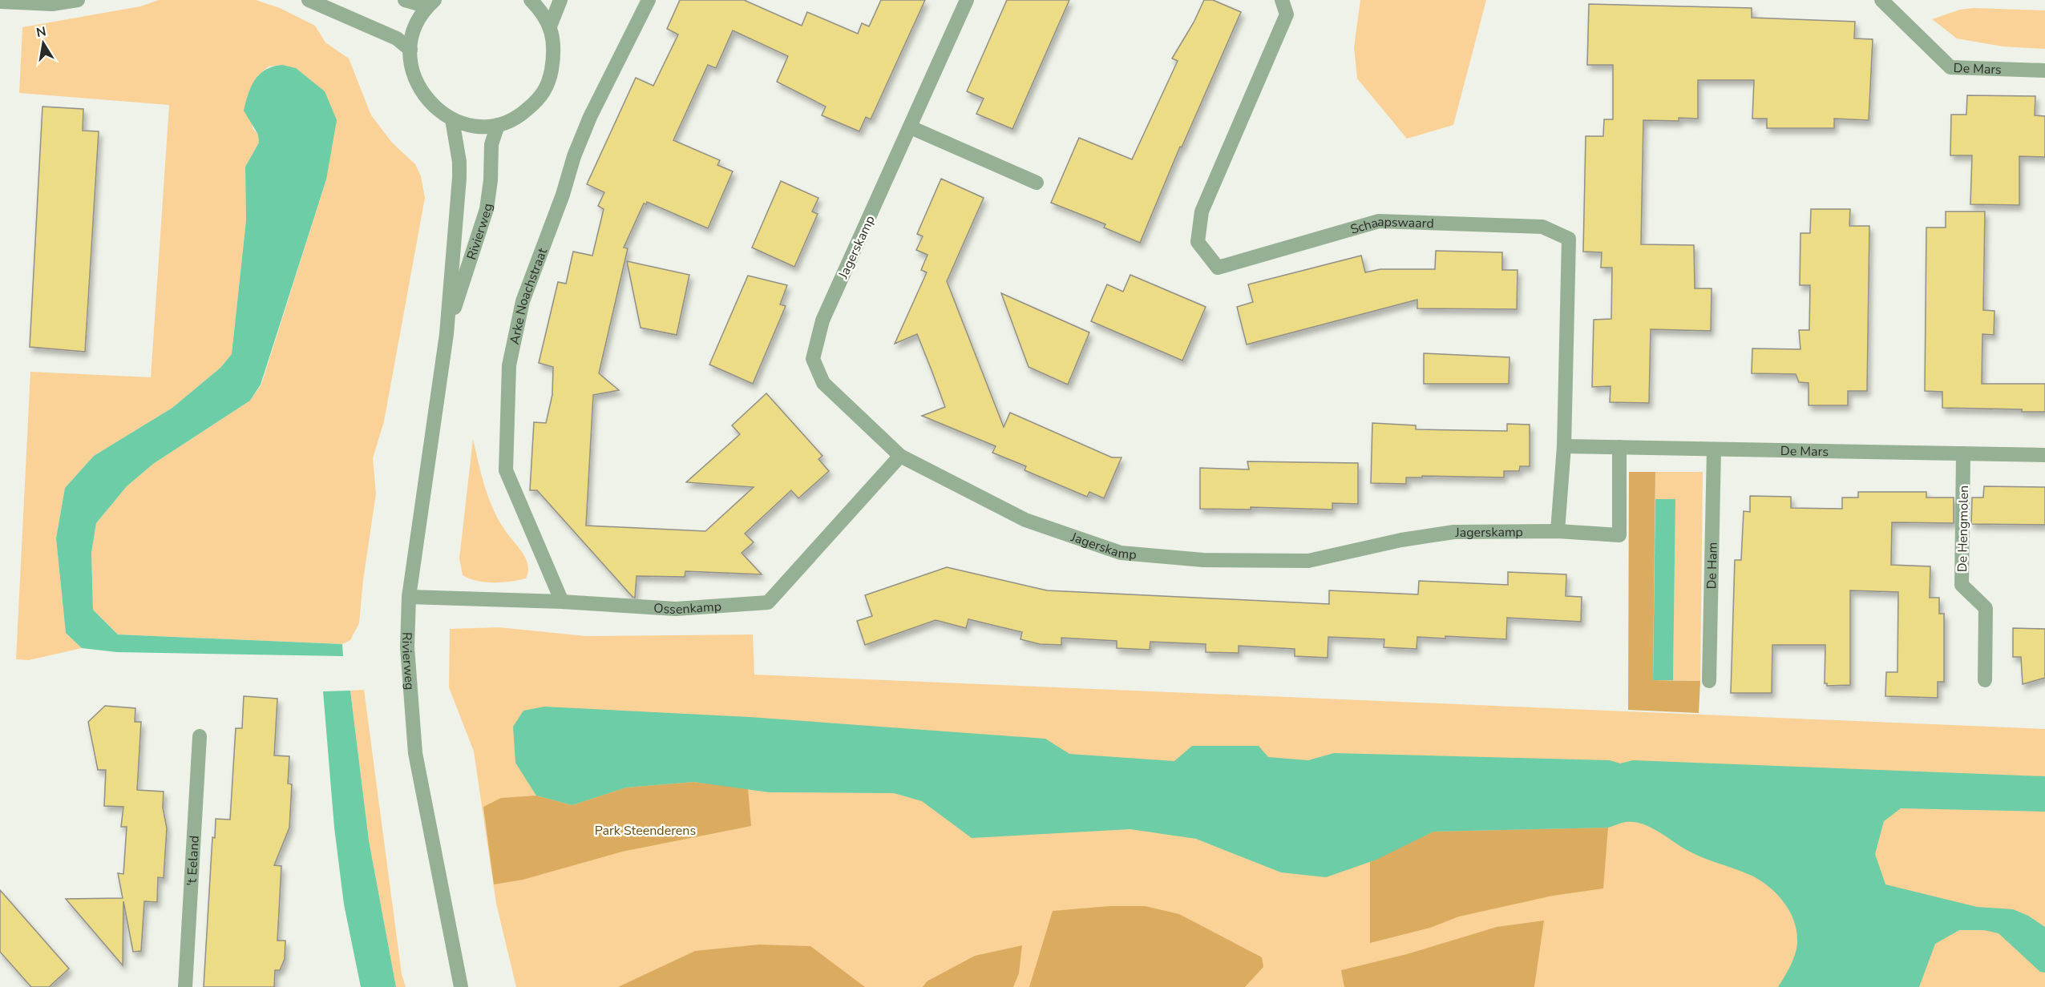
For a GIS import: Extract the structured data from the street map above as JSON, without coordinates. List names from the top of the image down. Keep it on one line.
{"streets":{"street":["De Mars","Schaapswaard","Rivierweg","Jagerskamp","Arke Noachstraat","De Hengmolen","De Ham","Ossenkamp","'t Eeland"]},"crossings":[["De Mars","Schaapswaard"],["De Mars","Jagerskamp"],["De Mars","De Hengmolen"],["De Mars","De Ham"],["Schaapswaard","Jagerskamp"],["Rivierweg","Ossenkamp"],["Jagerskamp","Ossenkamp"],["Arke Noachstraat","Ossenkamp"]],"parks":["Park Steenderens"],"north":"top"}
